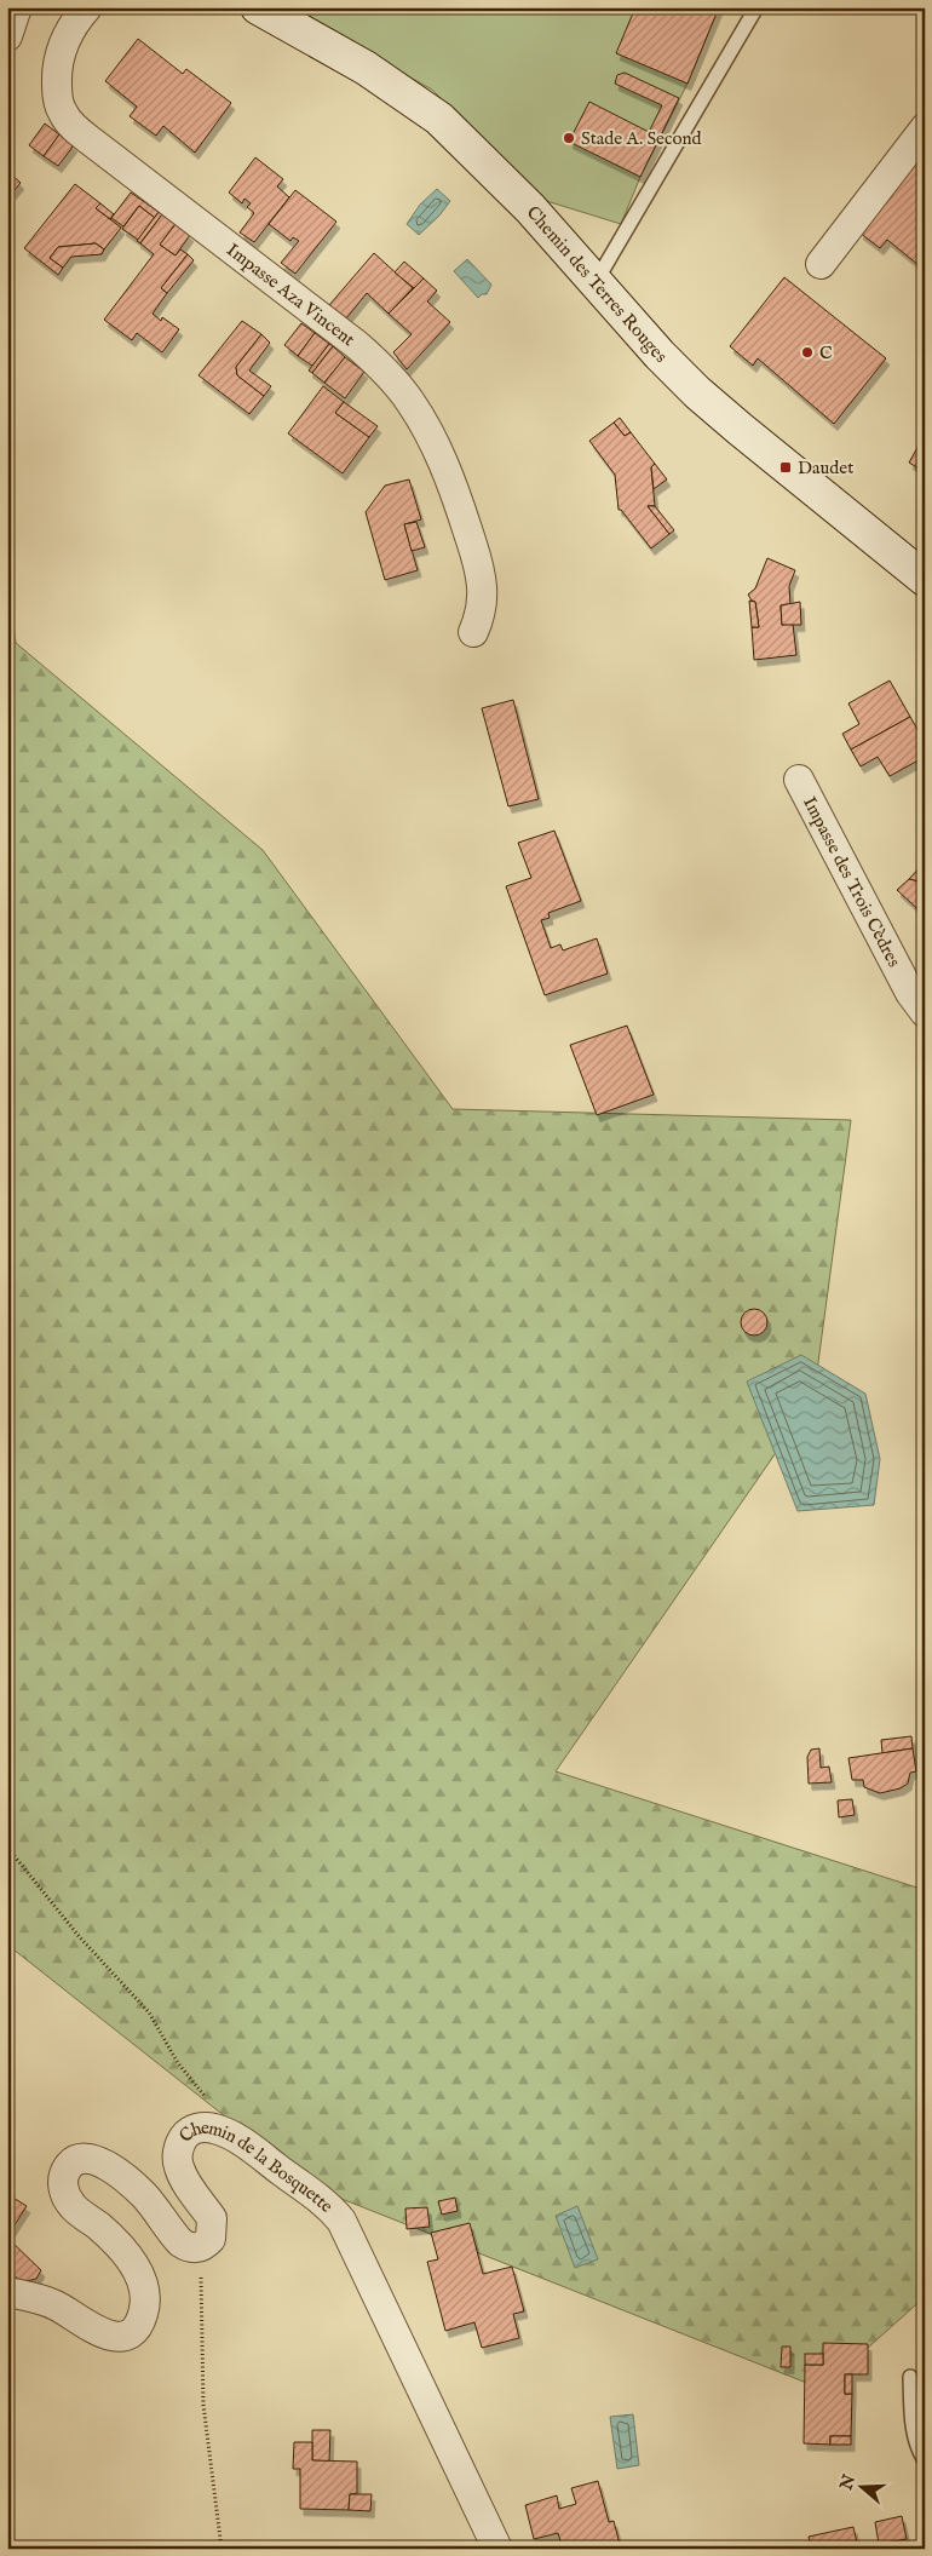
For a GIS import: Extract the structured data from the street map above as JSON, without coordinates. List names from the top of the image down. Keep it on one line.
{"streets":{"main road":["Chemin des Terres Rouges"],"street":["Impasse Aza Vincent","Impasse des Trois Cèdres","Chemin de la Bosquette"]},"places":{"other":["Stade A. Second","C"],"transit":["Daudet"]},"north":"left"}
